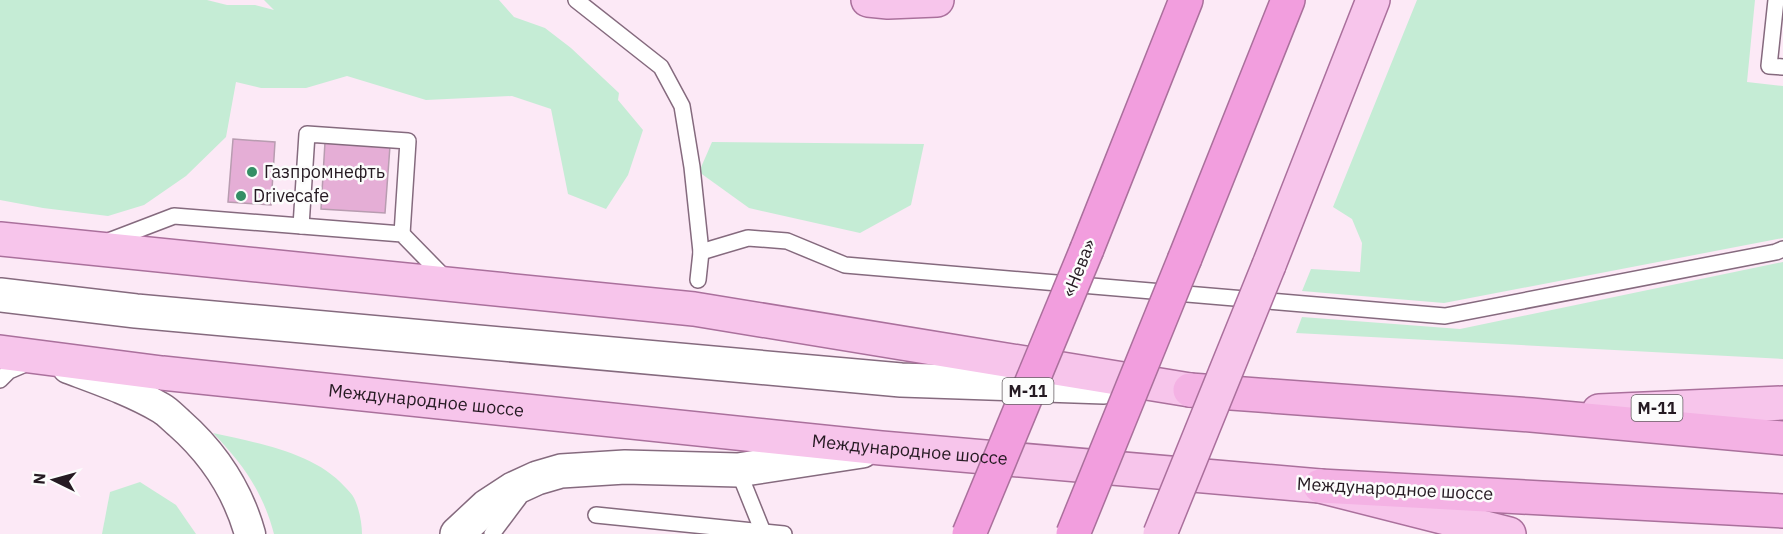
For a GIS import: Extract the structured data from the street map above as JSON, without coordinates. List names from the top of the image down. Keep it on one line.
{"streets":{"highway":["«Нева»","М-11","Международное шоссе"]},"places":["Газпромнефть","Drivecafe"],"north":"left"}
